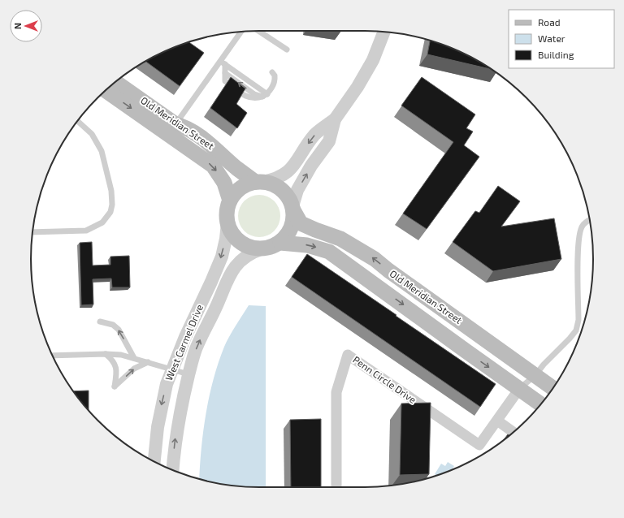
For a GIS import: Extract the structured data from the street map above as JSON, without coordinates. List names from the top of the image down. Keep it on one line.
{"streets":{"main road":["Old Meridian Street"],"street":["West Carmel Drive","Penn Circle Drive"]},"crossings":[["Old Meridian Street","West Carmel Drive"],["Old Meridian Street","Penn Circle Drive"]],"legend":["Road","Water","Building"],"north":"left"}
